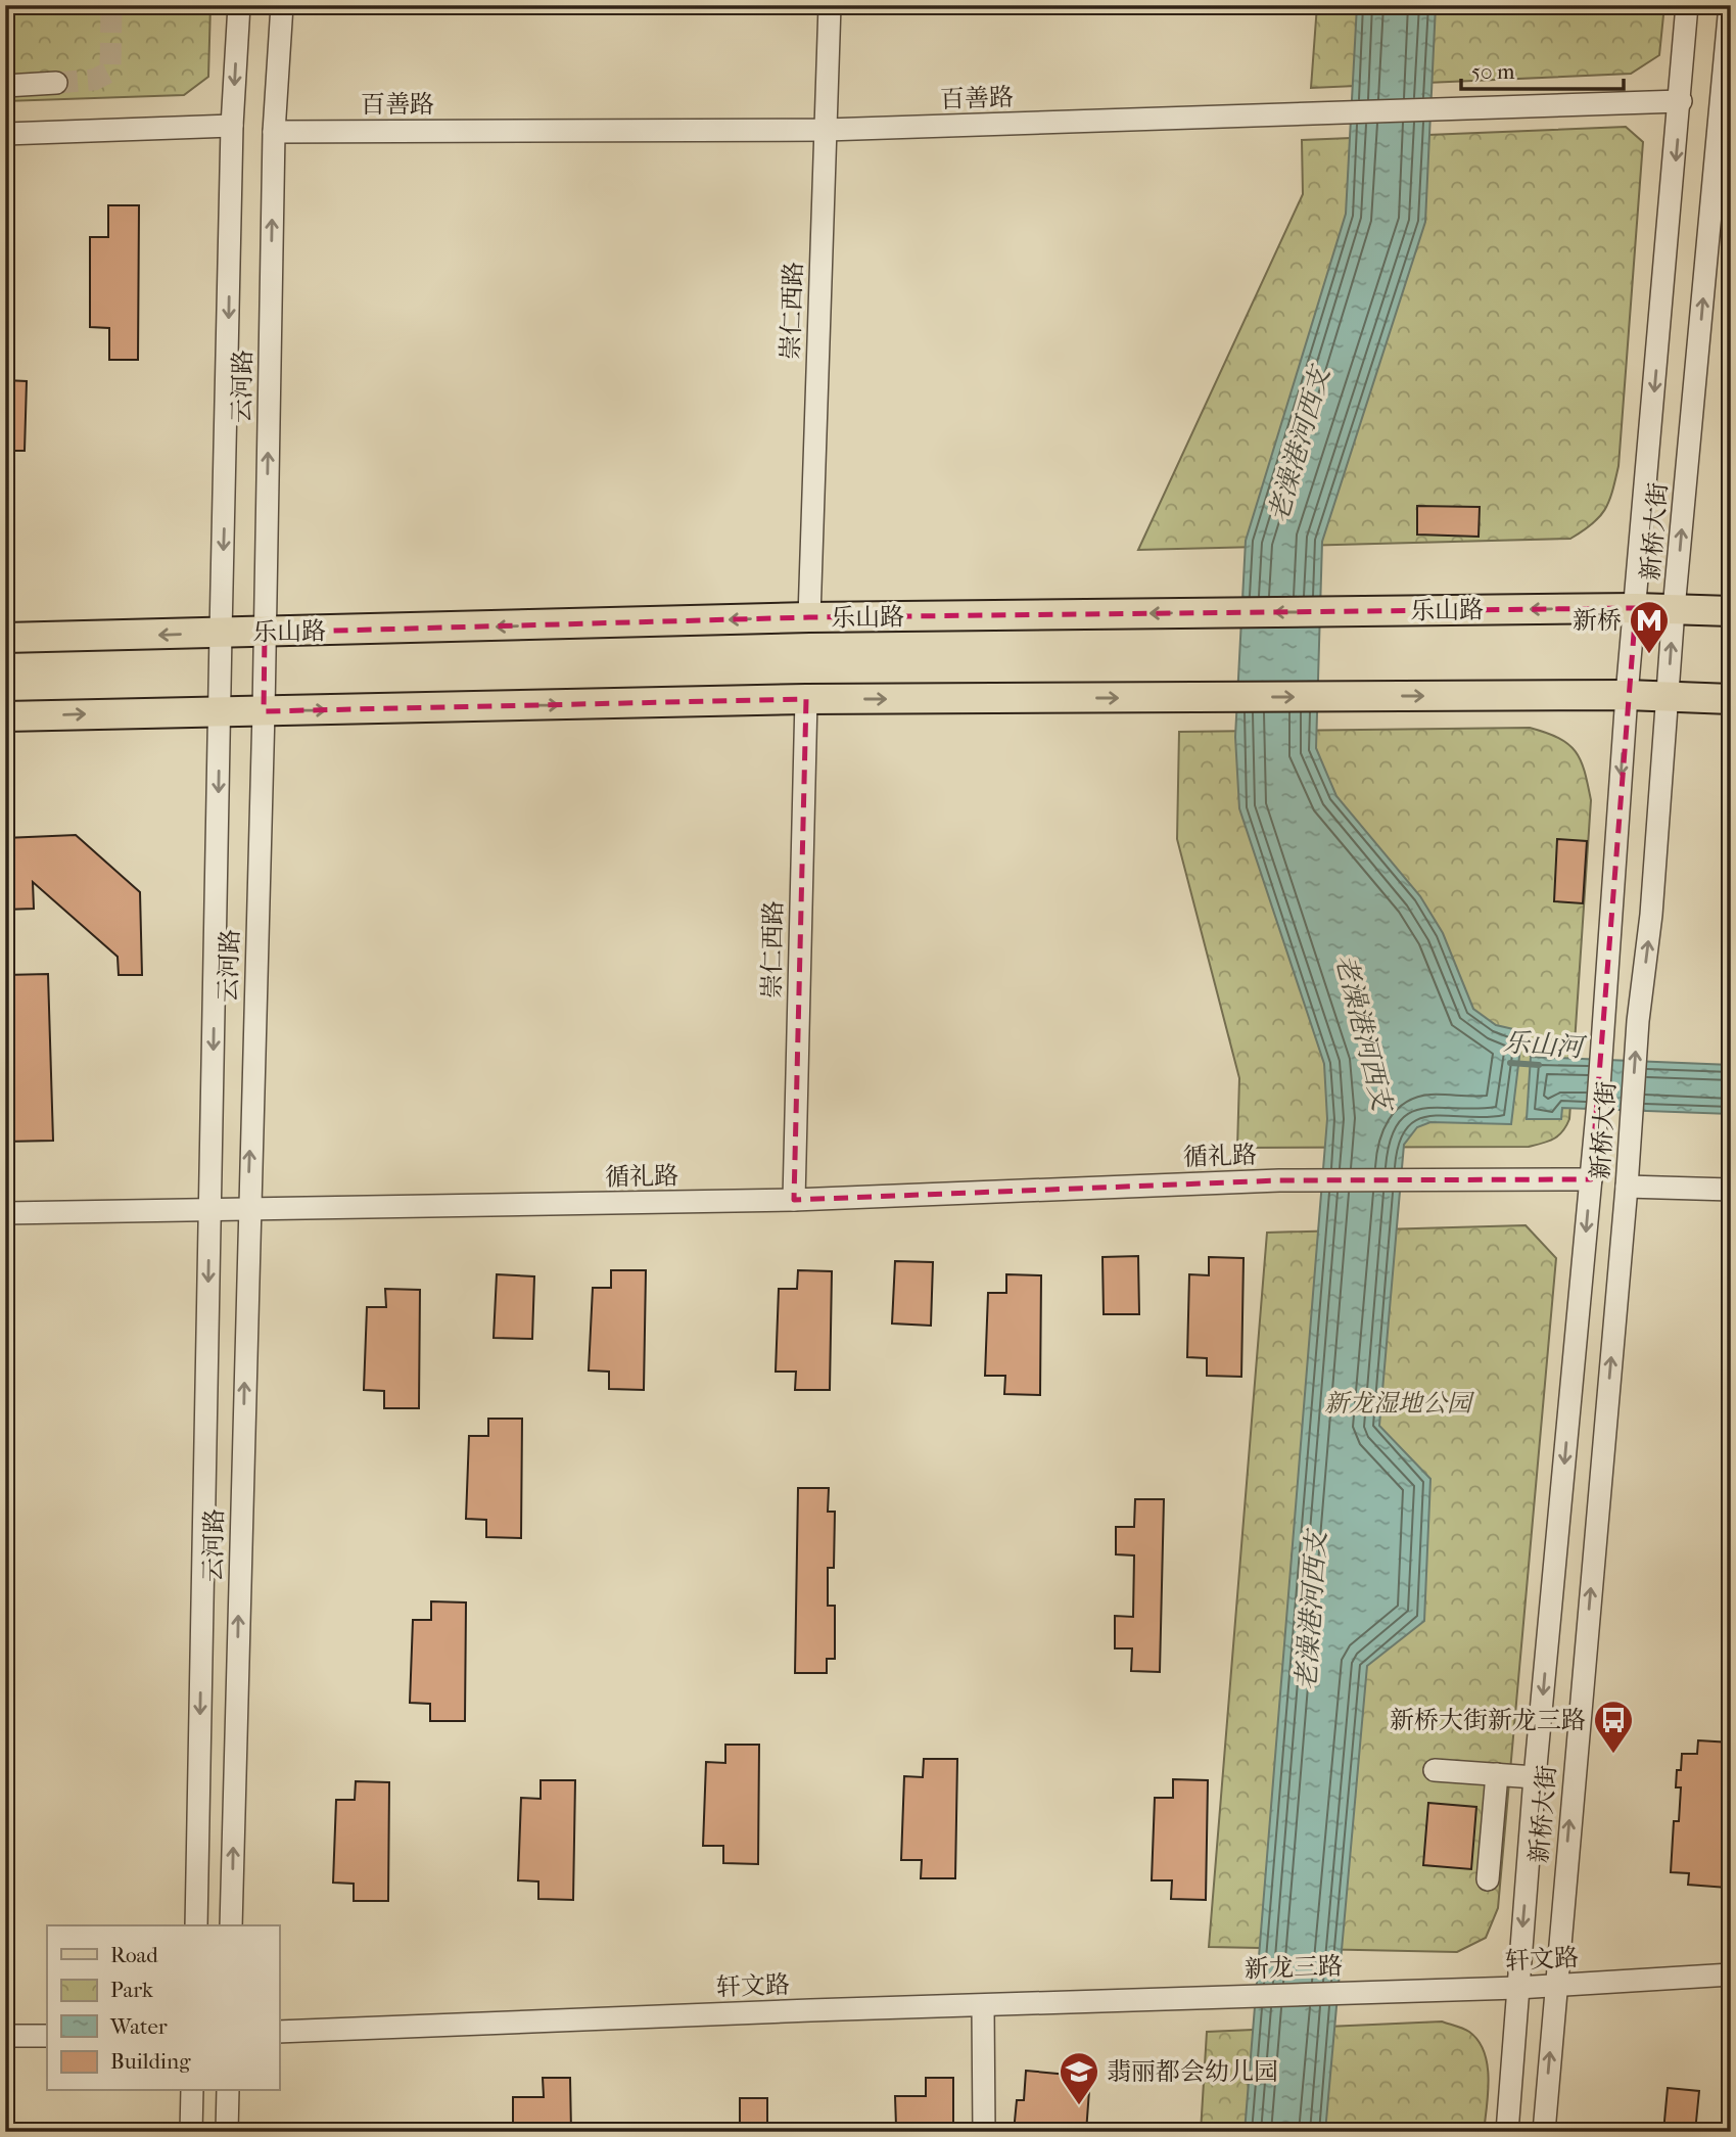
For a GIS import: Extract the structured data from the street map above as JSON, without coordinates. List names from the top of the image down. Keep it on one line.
{"streets":{"main road":["乐山路"],"street":["百善路","崇仁西路","云河路","新桥大街","循礼路","轩文路","新龙三路"]},"crossings":[["百善路","崇仁西路"],["百善路","云河路"],["百善路","新桥大街"],["崇仁西路","乐山路"],["崇仁西路","循礼路"],["云河路","乐山路"],["云河路","循礼路"],["新桥大街","乐山路"],["新桥大街","循礼路"],["新桥大街","轩文路"],["轩文路","新龙三路"]],"water":["老澡港河西支","乐山河"],"parks":["新龙湿地公园"],"places":{"metro station":["新桥"],"bus stop":["新桥大街新龙三路"],"school or university":["翡丽都会幼儿园"]},"legend":["Road","Park","Water","Building"],"scale_bar":"50 m"}
